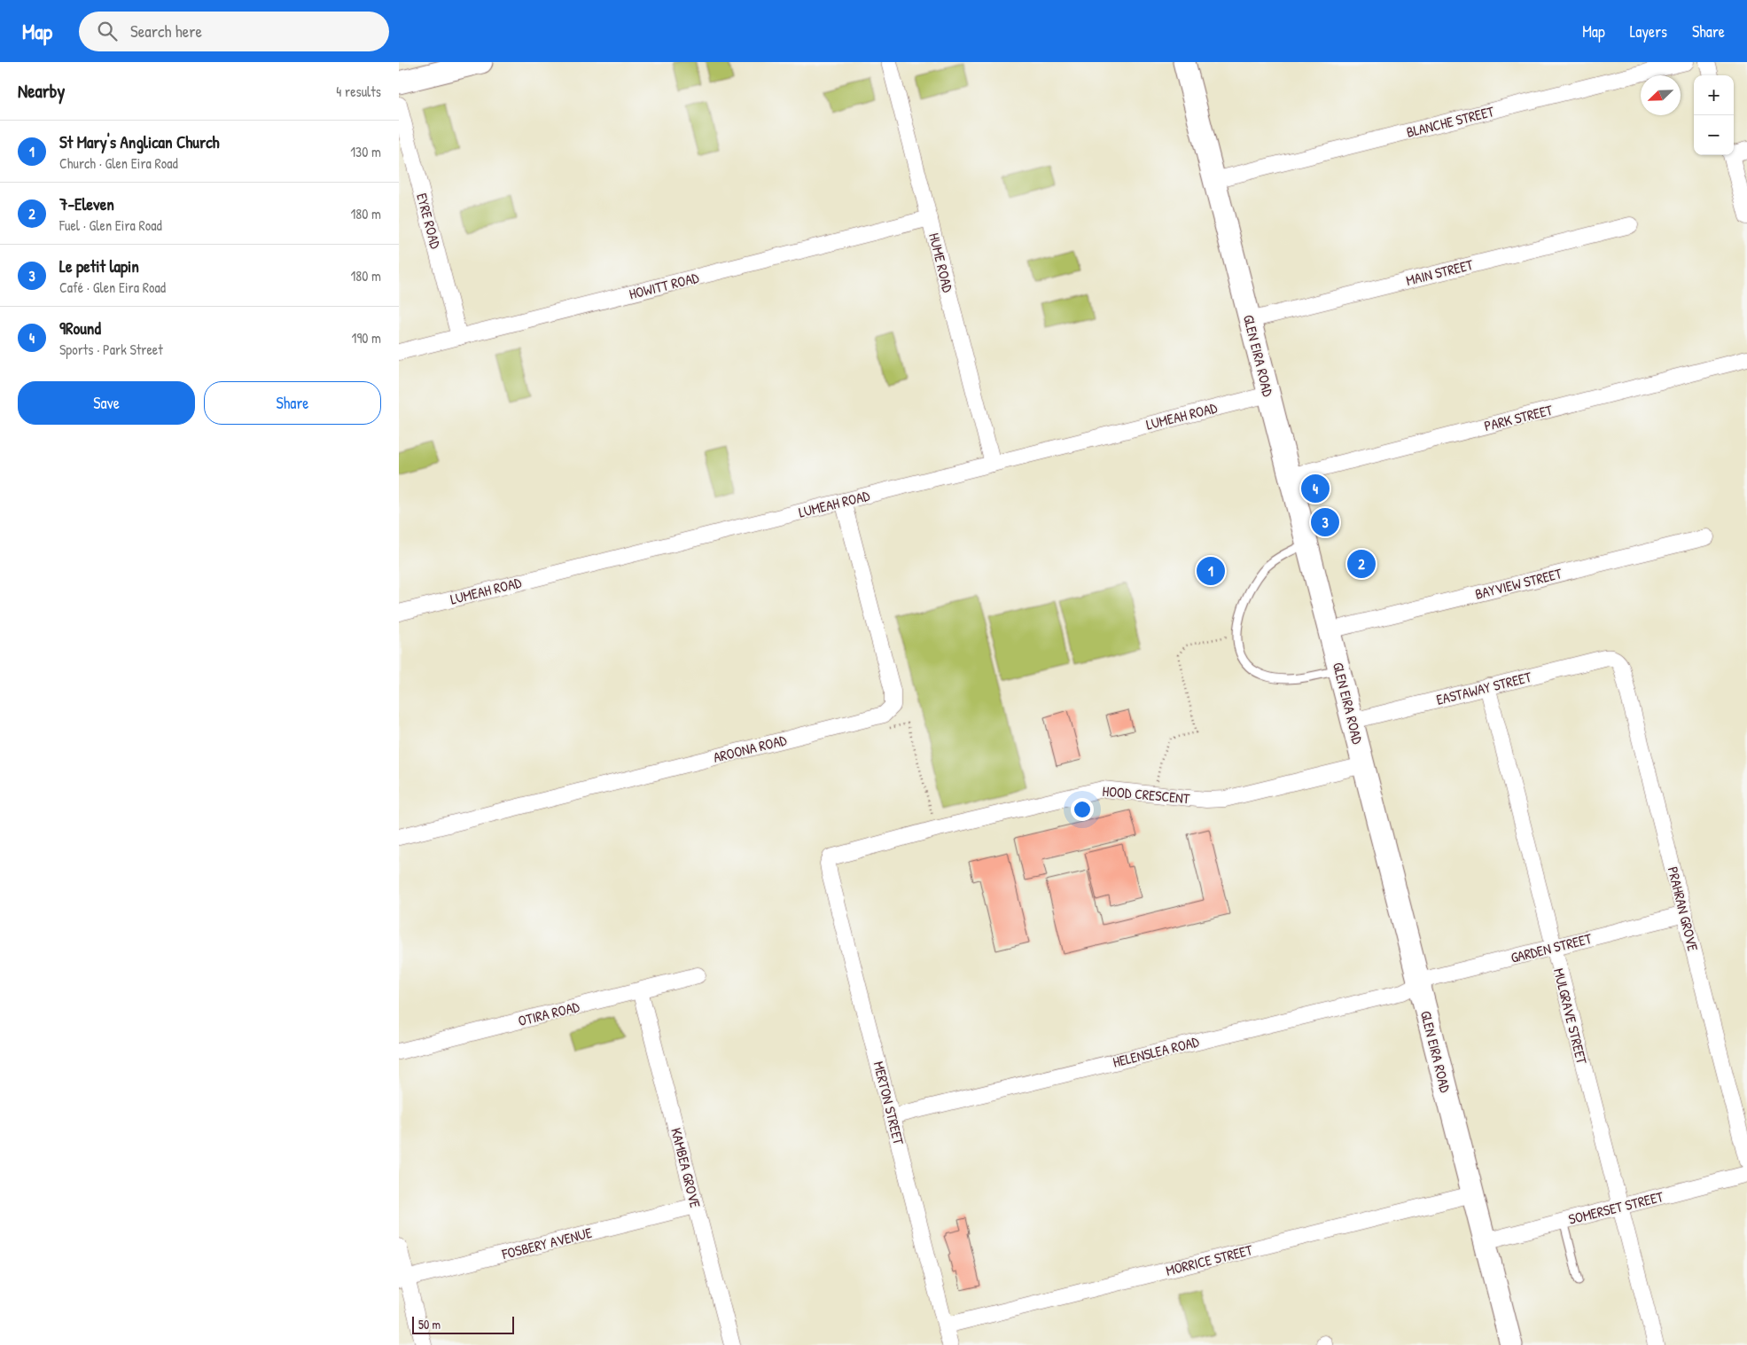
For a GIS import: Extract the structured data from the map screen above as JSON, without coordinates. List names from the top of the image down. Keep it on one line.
{"streets":{"main road":["GLEN EIRA ROAD"],"street":["BLANCHE STREET","EYRE ROAD","HUME ROAD","MAIN STREET","HOWITT ROAD","LUMEAH ROAD","PARK STREET","BAYVIEW STREET","EASTAWAY STREET","AROONA ROAD","HOOD CRESCENT","PRAHRAN GROVE","GARDEN STREET","OTIRA ROAD","MULGRAVE STREET","HELENSLEA ROAD","MERTON STREET","KAMBEA GROVE","SOMERSET STREET","FOSBERY AVENUE","MORRICE STREET"]},"crossings":[["BLANCHE STREET","GLEN EIRA ROAD"],["EYRE ROAD","HOWITT ROAD"],["HUME ROAD","HOWITT ROAD"],["HUME ROAD","LUMEAH ROAD"],["MAIN STREET","GLEN EIRA ROAD"],["GLEN EIRA ROAD","LUMEAH ROAD"],["GLEN EIRA ROAD","PARK STREET"],["GLEN EIRA ROAD","BAYVIEW STREET"],["GLEN EIRA ROAD","EASTAWAY STREET"],["GLEN EIRA ROAD","HOOD CRESCENT"],["GLEN EIRA ROAD","GARDEN STREET"],["GLEN EIRA ROAD","HELENSLEA ROAD"],["GLEN EIRA ROAD","SOMERSET STREET"],["GLEN EIRA ROAD","MORRICE STREET"],["LUMEAH ROAD","AROONA ROAD"],["EASTAWAY STREET","PRAHRAN GROVE"],["EASTAWAY STREET","MULGRAVE STREET"],["HOOD CRESCENT","MERTON STREET"],["PRAHRAN GROVE","GARDEN STREET"],["GARDEN STREET","MULGRAVE STREET"],["GARDEN STREET","HELENSLEA ROAD"],["OTIRA ROAD","KAMBEA GROVE"],["MULGRAVE STREET","SOMERSET STREET"],["HELENSLEA ROAD","MERTON STREET"],["MERTON STREET","MORRICE STREET"],["KAMBEA GROVE","FOSBERY AVENUE"]],"scale_bar":"50 m","north":"bottom left","page":{"header":"Map","search":"Search here","nav":["Map","Layers","Share"],"heading":["Nearby","4 results"],"map_buttons":["+","−"],"list":[{"mark":"1","name":"St Mary's Anglican Church","note":"Church · Glen Eira Road","value":"130 m"},{"mark":"2","name":"7-Eleven","note":"Fuel · Glen Eira Road","value":"180 m"},{"mark":"3","name":"Le petit lapin","note":"Café · Glen Eira Road","value":"180 m"},{"mark":"4","name":"9Round","note":"Sports · Park Street","value":"190 m"}],"buttons":["Save","Share"],"pins":["4","3","2","1"],"scale":"50 m"}}
